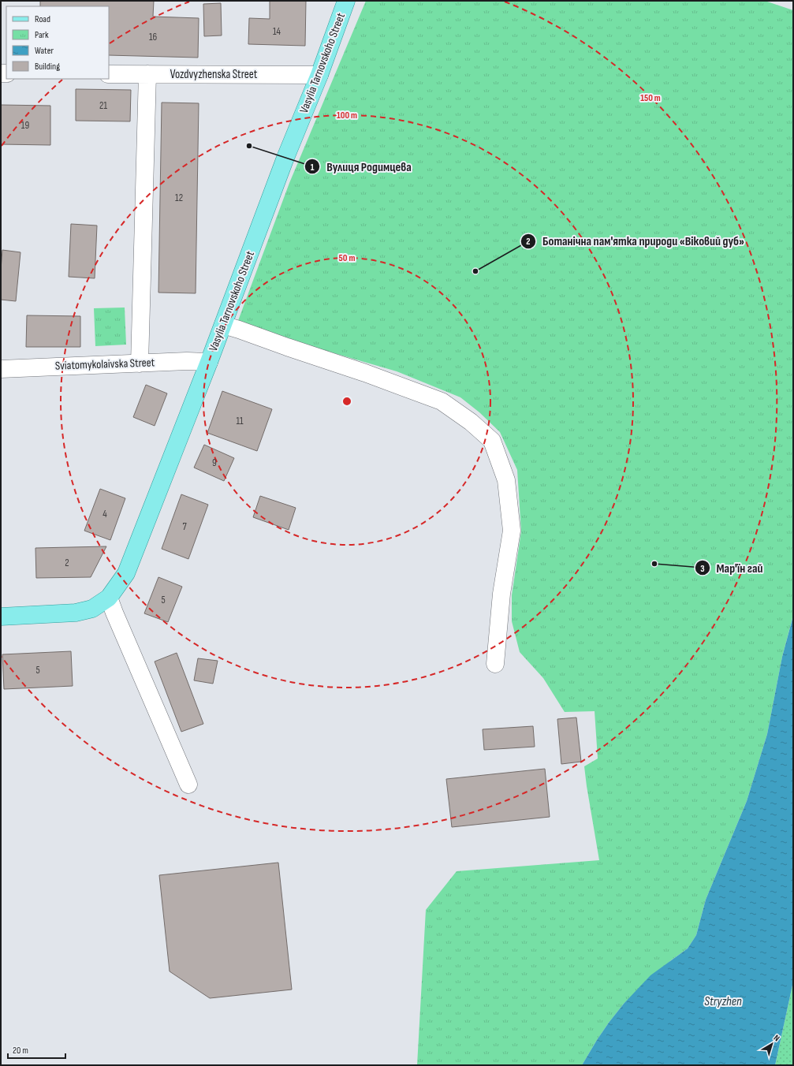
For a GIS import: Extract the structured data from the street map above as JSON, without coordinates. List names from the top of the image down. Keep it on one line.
{"streets":{"main road":["Vasylia Tarnovskoho Street"],"street":["Vozdvyzhenska Street","Sviatomykolaivska Street"]},"crossings":[["Vasylia Tarnovskoho Street","Vozdvyzhenska Street"],["Vasylia Tarnovskoho Street","Sviatomykolaivska Street"]],"water":["Stryzhen"],"places":["Вулиця Родимцева","Ботанічна пам'ятка природи «Віковий дуб»","Мар'їн гай"],"house_numbers":["14","16","21","19","12","11","9","4","7","2","5","5"],"legend":["Road","Park","Water","Building"],"scale_bar":"20 m","north":"top right","rings":["150 m","100 m","50 m"]}
